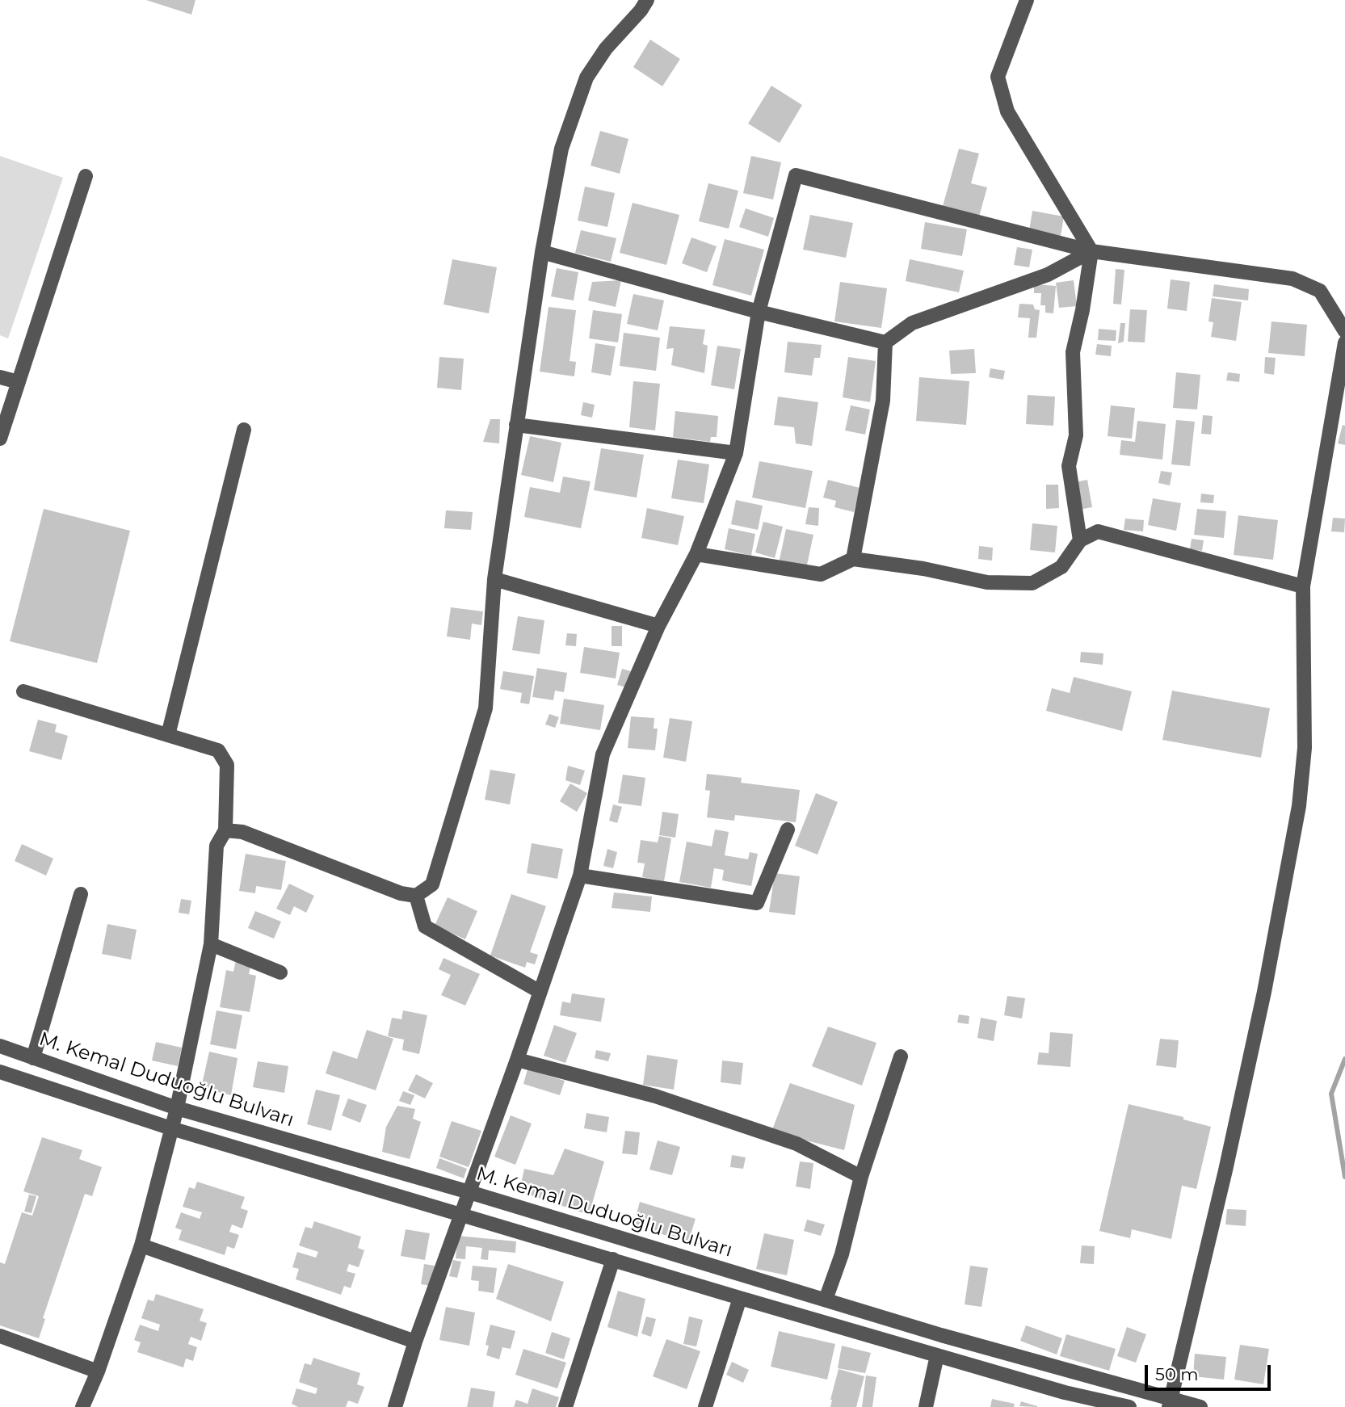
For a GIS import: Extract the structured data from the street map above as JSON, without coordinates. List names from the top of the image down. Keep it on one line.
{"streets":{"street":["M. Kemal Duduoğlu Bulvarı"]},"scale_bar":"50 m"}
